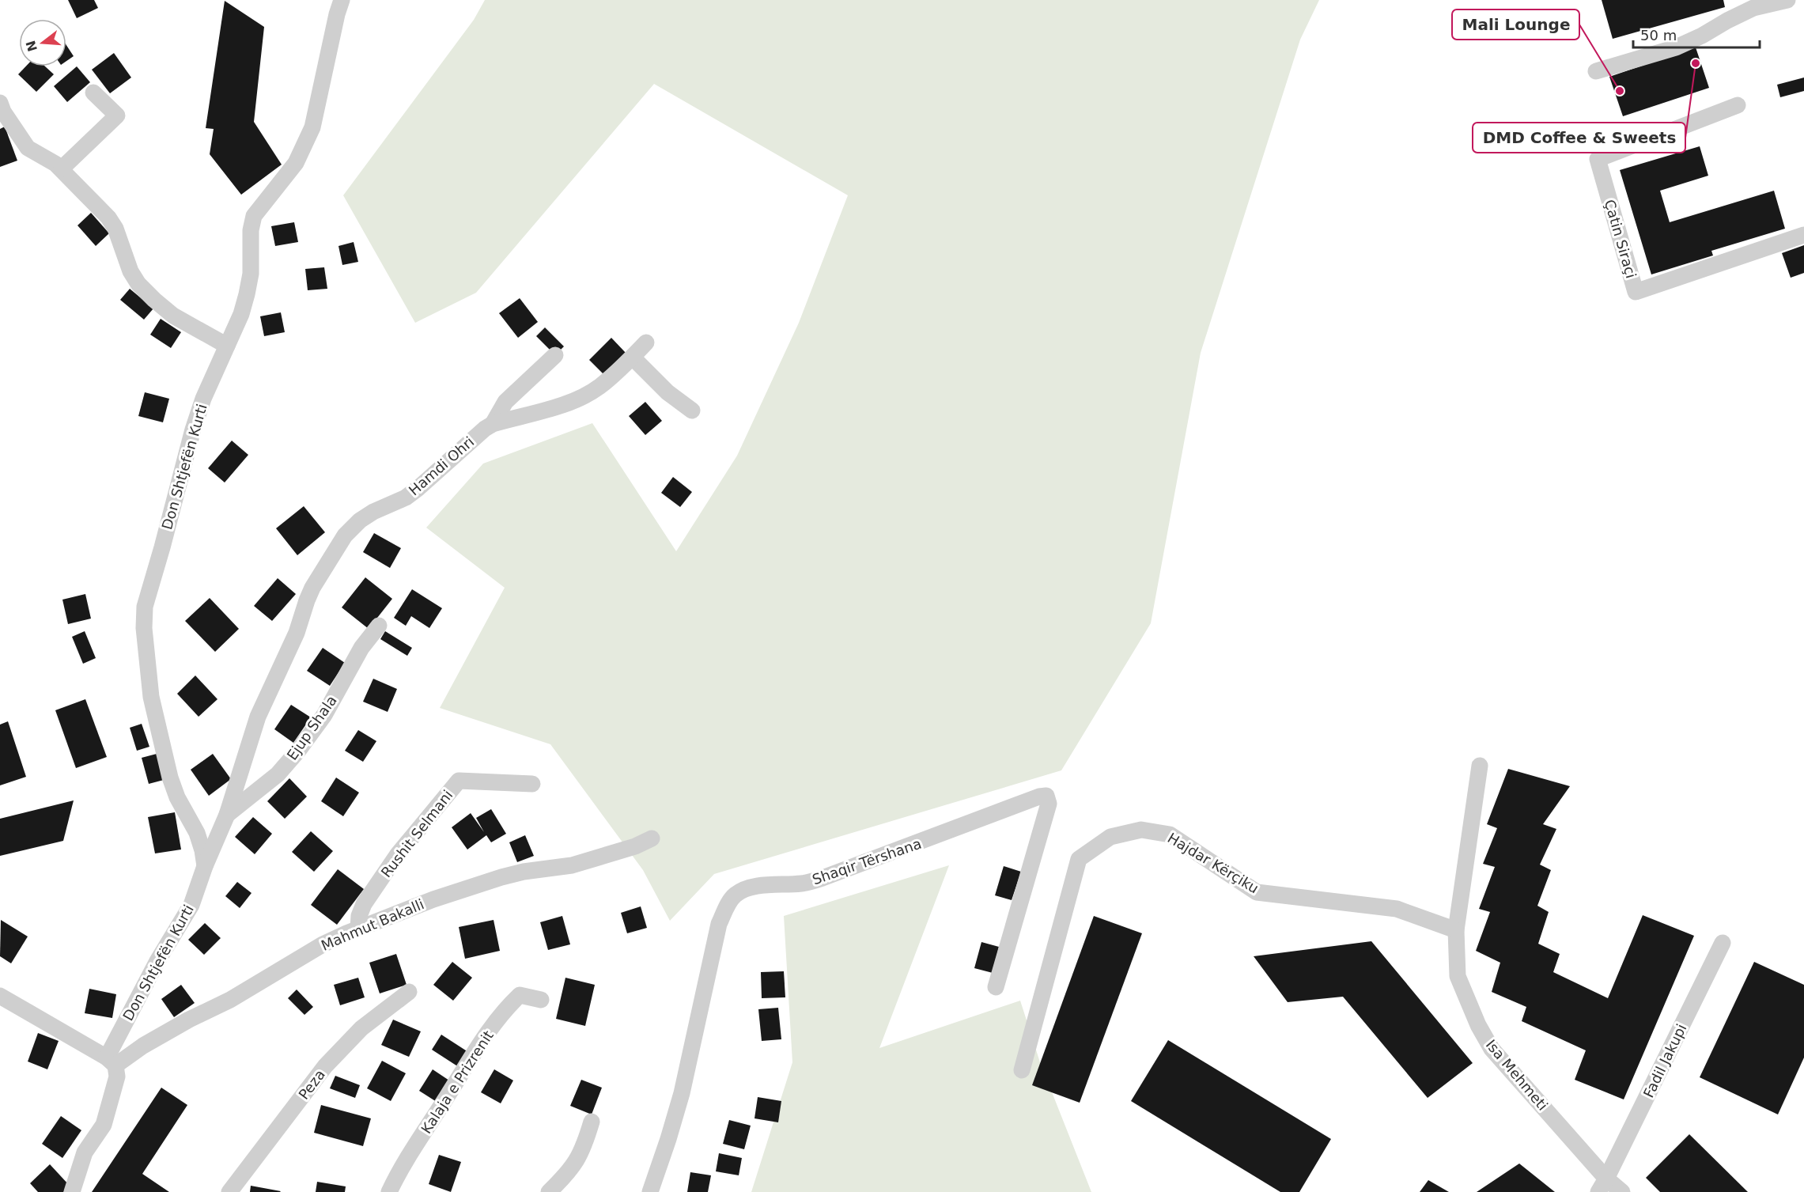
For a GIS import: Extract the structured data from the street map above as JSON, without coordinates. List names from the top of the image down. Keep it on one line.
{"streets":{"street":["Çatin Siraçi","Hamdi Ohri","Don Shtjefën Kurti","Ejup Shala","Rushit Selmani","Shaqir Tërshana","Hajdar Kërçiku","Mahmut Bakalli","Fadil Jakupi","Isa Mehmeti","Kalaja e Prizrenit","Peza"]},"crossings":[["Hamdi Ohri","Don Shtjefën Kurti"],["Hamdi Ohri","Ejup Shala"],["Don Shtjefën Kurti","Ejup Shala"],["Don Shtjefën Kurti","Mahmut Bakalli"],["Rushit Selmani","Mahmut Bakalli"],["Hajdar Kërçiku","Isa Mehmeti"],["Fadil Jakupi","Isa Mehmeti"]],"places":["DMD Coffee & Sweets","Mali Lounge"],"scale_bar":"50 m","north":"left"}
